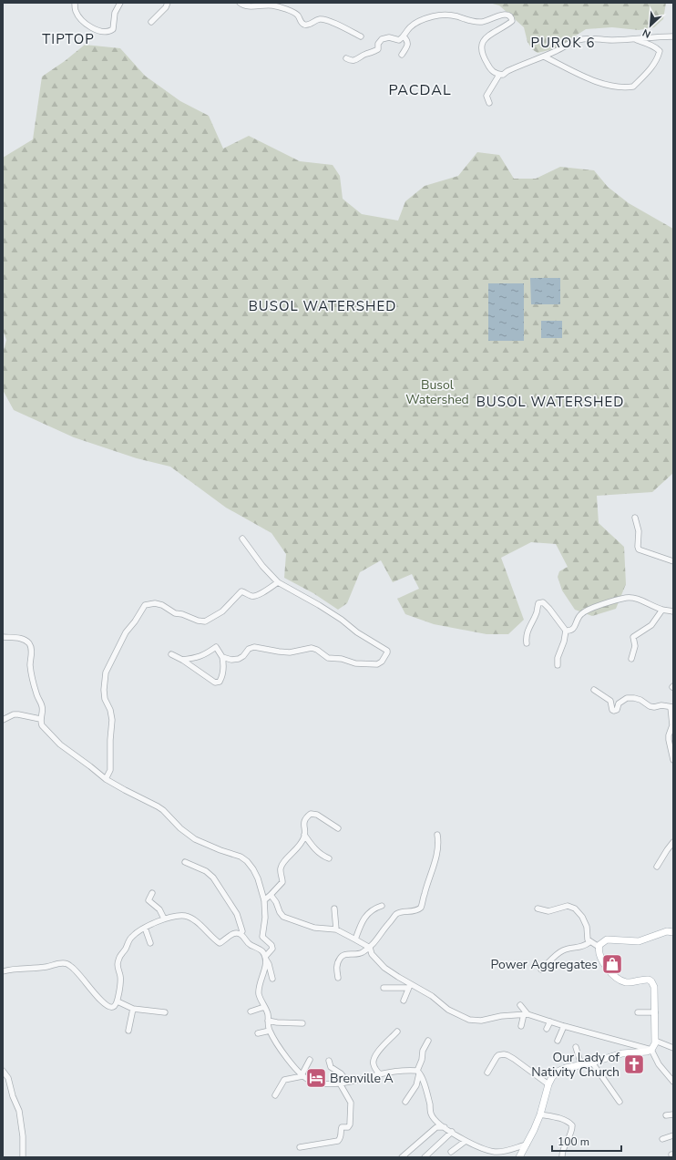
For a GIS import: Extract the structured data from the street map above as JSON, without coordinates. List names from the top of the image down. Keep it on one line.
{"districts":["TIPTOP","PUROK 6","PACDAL","BUSOL WATERSHED","BUSOL WATERSHED"],"parks":["Busol Watershed"],"places":{"shop":["Power Aggregates"],"church":["Our Lady of Nativity Church"],"hotel":["Brenville A"]},"scale_bar":"100 m","north":"bottom left"}
